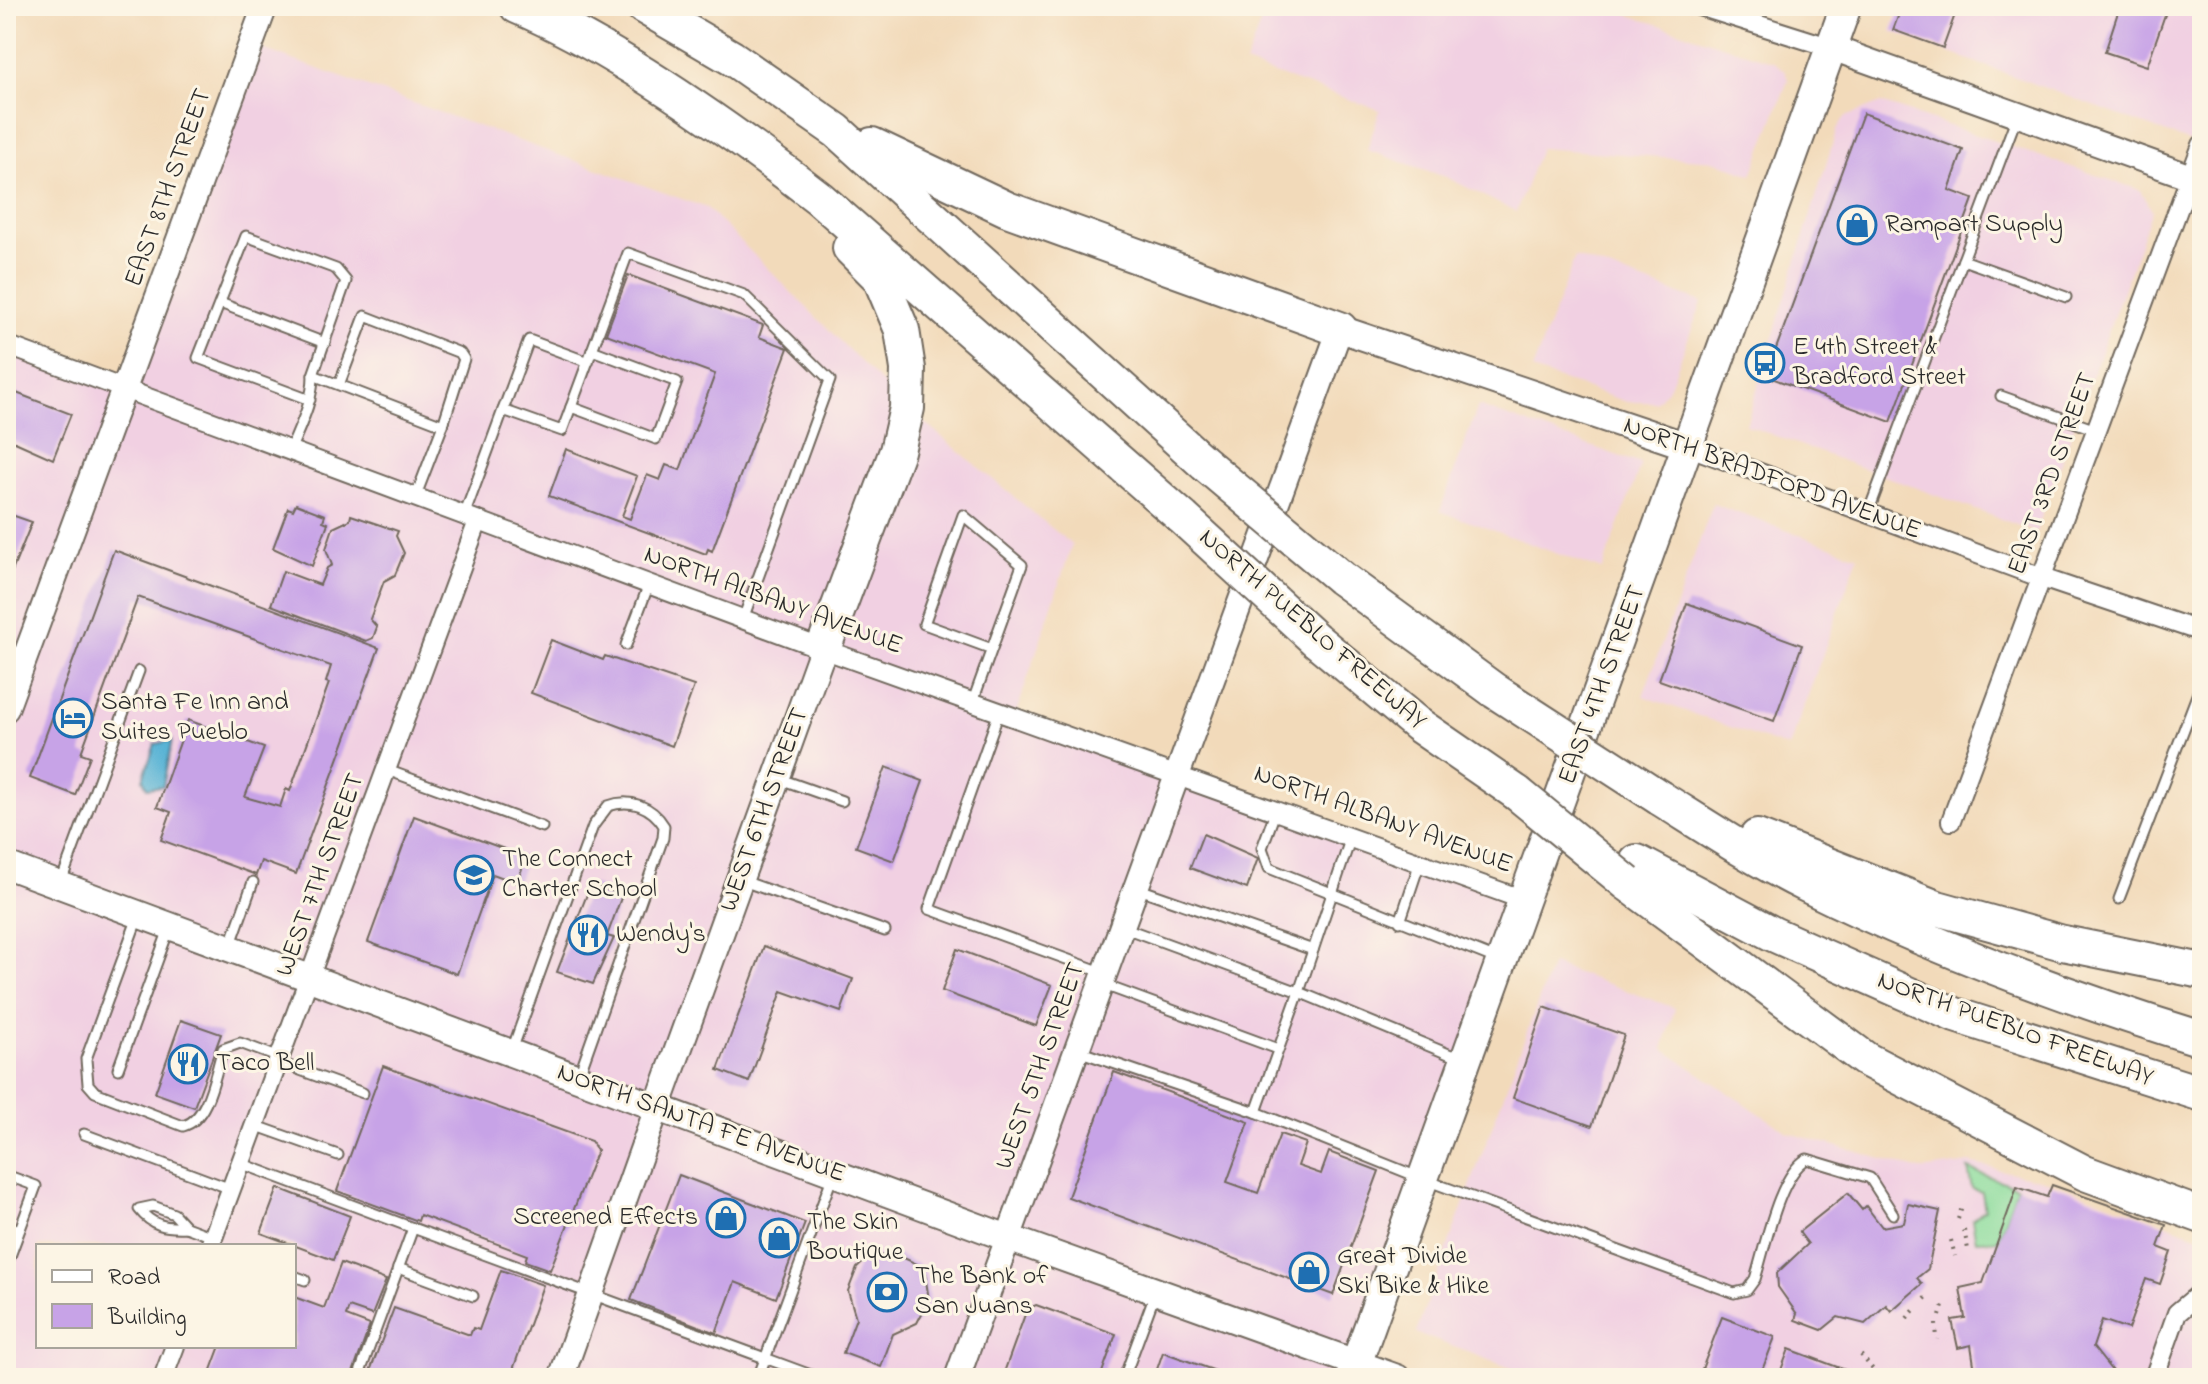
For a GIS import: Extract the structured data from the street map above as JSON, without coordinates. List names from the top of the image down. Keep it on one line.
{"streets":{"highway":["NORTH PUEBLO FREEWAY"],"main road":["NORTH BRADFORD AVENUE","EAST 4TH STREET","WEST 6TH STREET","NORTH SANTA FE AVENUE"],"street":["EAST 8TH STREET","EAST 3RD STREET","NORTH ALBANY AVENUE","WEST 7TH STREET","WEST 5TH STREET"]},"crossings":[["EAST 8TH STREET","NORTH ALBANY AVENUE"],["EAST 3RD STREET","NORTH BRADFORD AVENUE"],["NORTH BRADFORD AVENUE","EAST 4TH STREET"],["NORTH BRADFORD AVENUE","WEST 5TH STREET"],["NORTH ALBANY AVENUE","EAST 4TH STREET"],["NORTH ALBANY AVENUE","WEST 6TH STREET"],["NORTH ALBANY AVENUE","WEST 7TH STREET"],["NORTH ALBANY AVENUE","WEST 5TH STREET"],["EAST 4TH STREET","NORTH SANTA FE AVENUE"],["WEST 6TH STREET","NORTH SANTA FE AVENUE"],["WEST 7TH STREET","NORTH SANTA FE AVENUE"],["WEST 5TH STREET","NORTH SANTA FE AVENUE"]],"places":{"shop":["Rampart Supply","Screened Effects","The Skin Boutique","Great Divide Ski Bike & Hike"],"bus stop":["E 4th Street & Bradford Street"],"hotel":["Santa Fe Inn and Suites Pueblo"],"school or university":["The Connect Charter School"],"restaurant":["Wendy's","Taco Bell"],"bank":["The Bank of San Juans"]},"legend":["Road","Building"]}
